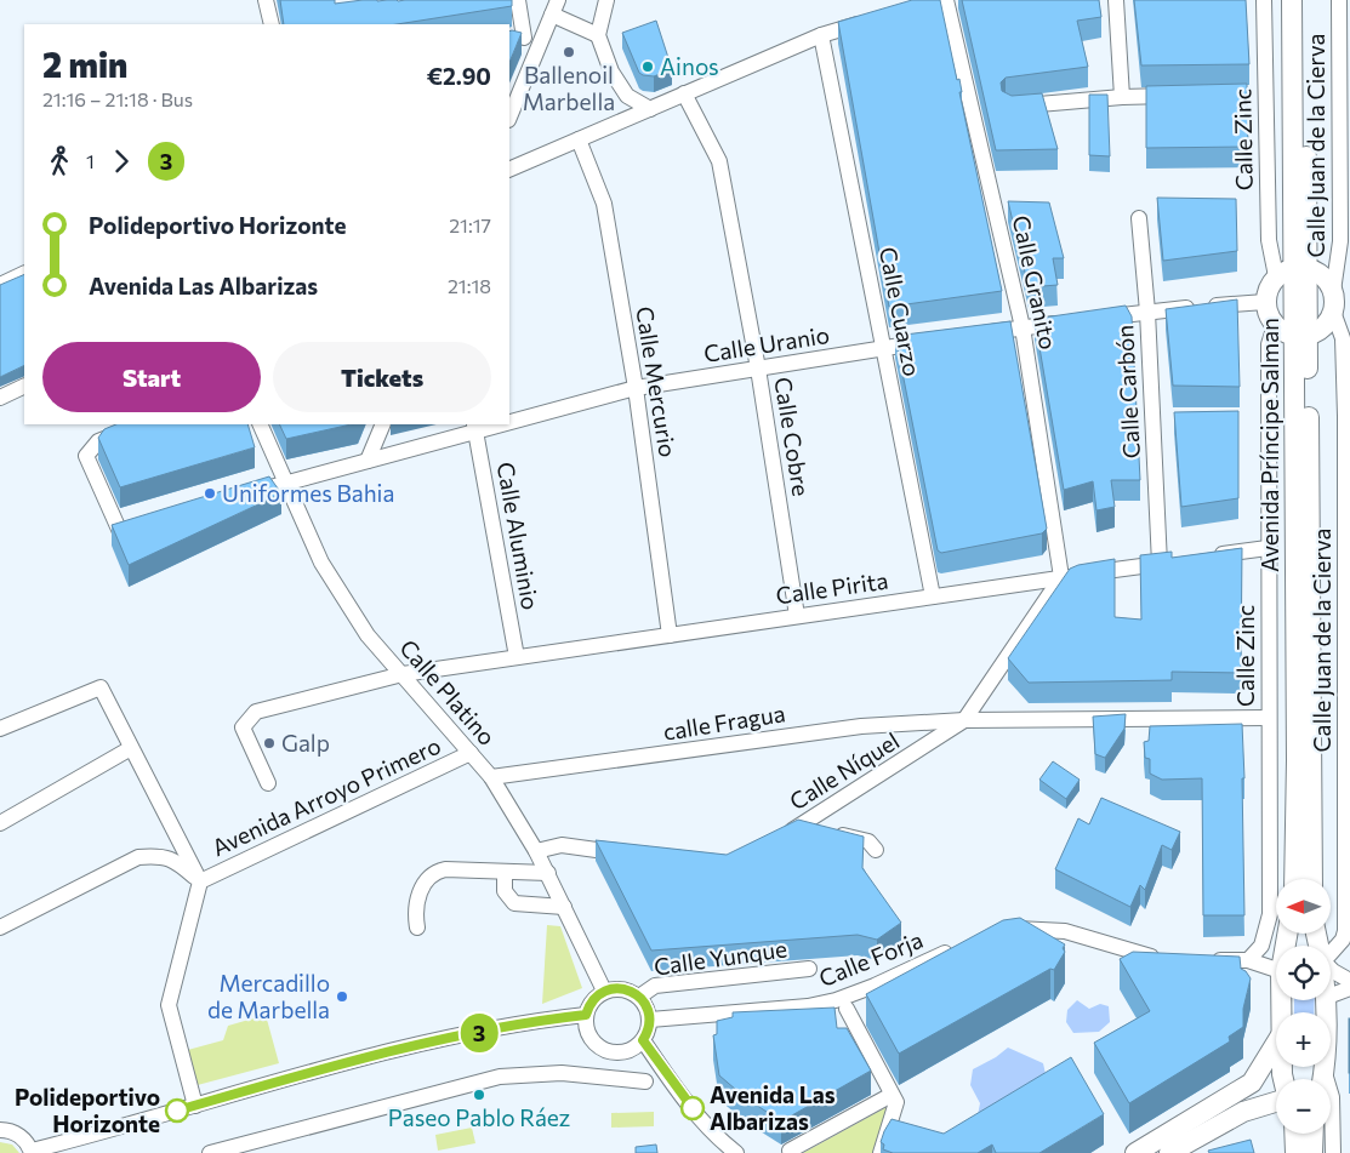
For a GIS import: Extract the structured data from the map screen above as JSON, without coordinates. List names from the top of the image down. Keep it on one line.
{"streets":{"main road":["Avenida Príncipe Salman"],"street":["Calle Zinc","Calle Juan de la Cierva","Calle Granito","Calle Cuarzo","Calle Uranio","Calle Mercurio","Calle Carbón","Calle Cobre","Calle Aluminio","Calle Pirita","Calle Platino","calle Fragua","Calle Níquel","Avenida Arroyo Primero","Calle Yunque","Calle Forja"]},"crossings":[["Calle Zinc","Avenida Príncipe Salman"],["Calle Granito","Calle Pirita"],["Calle Granito","Calle Níquel"],["Calle Cuarzo","Calle Uranio"],["Calle Cuarzo","Calle Pirita"],["Calle Uranio","Calle Mercurio"],["Calle Uranio","Calle Cobre"],["Calle Uranio","Calle Aluminio"],["Calle Uranio","Calle Platino"],["Calle Mercurio","Calle Pirita"],["Calle Carbón","Calle Pirita"],["Calle Cobre","Calle Pirita"],["Calle Aluminio","Calle Pirita"],["Calle Pirita","Calle Platino"],["Calle Pirita","Calle Níquel"],["Calle Platino","calle Fragua"],["Calle Platino","Avenida Arroyo Primero"],["Calle Platino","Calle Yunque"],["Calle Platino","Calle Forja"],["calle Fragua","Calle Níquel"],["Calle Yunque","Calle Forja"]],"places":["Ballenoil Marbella","Ainos","Uniformes Bahia","Galp","Mercadillo de Marbella","Paseo Pablo Ráez","Avenida Las Albarizas","Polideportivo Horizonte"],"lines":["bus line 3"],"north":"left","page":{"on_map":"3","heading":["2 min","21:16 – 21:18 · Bus","€2.90"],"legs":["1","3"],"list":[{"name":"Polideportivo Horizonte","value":"21:17"},{"name":"Avenida Las Albarizas","value":"21:18"}],"buttons":["Start","Tickets"],"map_buttons":["+","−"]}}
